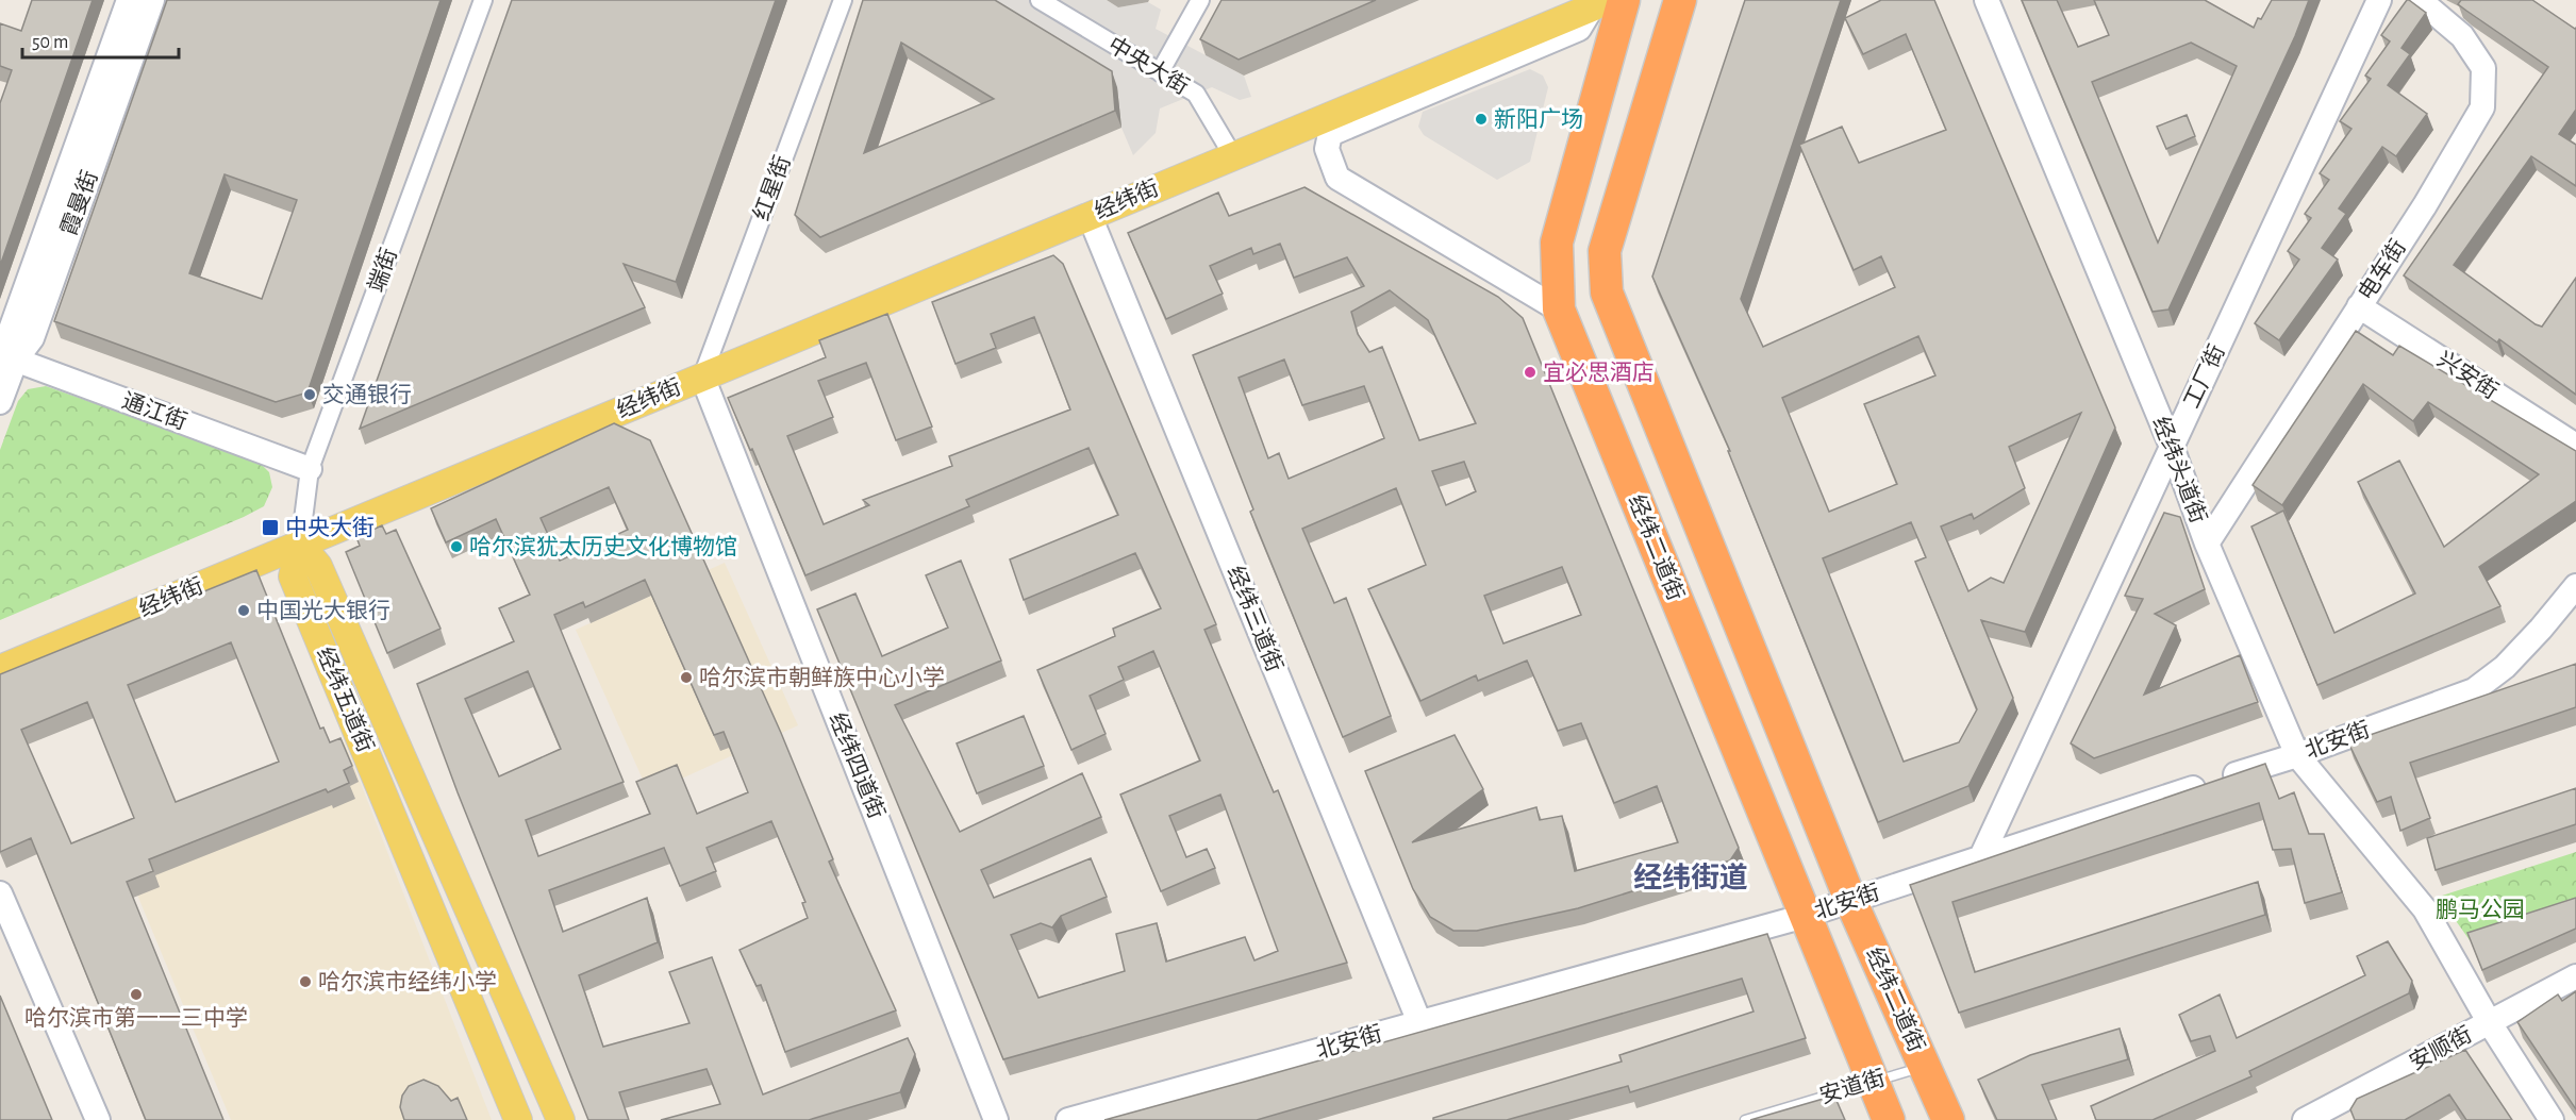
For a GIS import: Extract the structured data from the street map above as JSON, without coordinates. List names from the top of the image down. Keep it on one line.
{"streets":{"highway":["经纬二道街"],"main road":["经纬街","经纬五道街"],"street":["中央大街","红星街","霞曼街","端街","电车街","兴安街","工厂街","通江街","经纬头道街","经纬三道街","北安街","经纬四道街","安顺街"],"lane":["安道街"]},"crossings":[["中央大街","经纬街"],["红星街","经纬街"],["红星街","经纬四道街"],["经纬街","端街"],["经纬街","经纬三道街"],["经纬街","经纬五道街"],["经纬街","经纬四道街"],["霞曼街","通江街"],["端街","通江街"],["端街","经纬五道街"],["电车街","兴安街"],["电车街","经纬头道街"],["工厂街","经纬头道街"],["工厂街","北安街"],["经纬头道街","北安街"],["经纬头道街","安顺街"],["经纬二道街","北安街"],["经纬二道街","安道街"],["经纬三道街","北安街"]],"districts":["经纬街道"],"parks":["鹏马公园"],"places":{"other":["新阳广场","宜必思酒店","交通银行","哈尔滨犹太历史文化博物馆","中国光大银行","哈尔滨市朝鲜族中心小学","哈尔滨市经纬小学","哈尔滨市第一一三中学"],"transit":["中央大街"]},"scale_bar":"50 m"}
